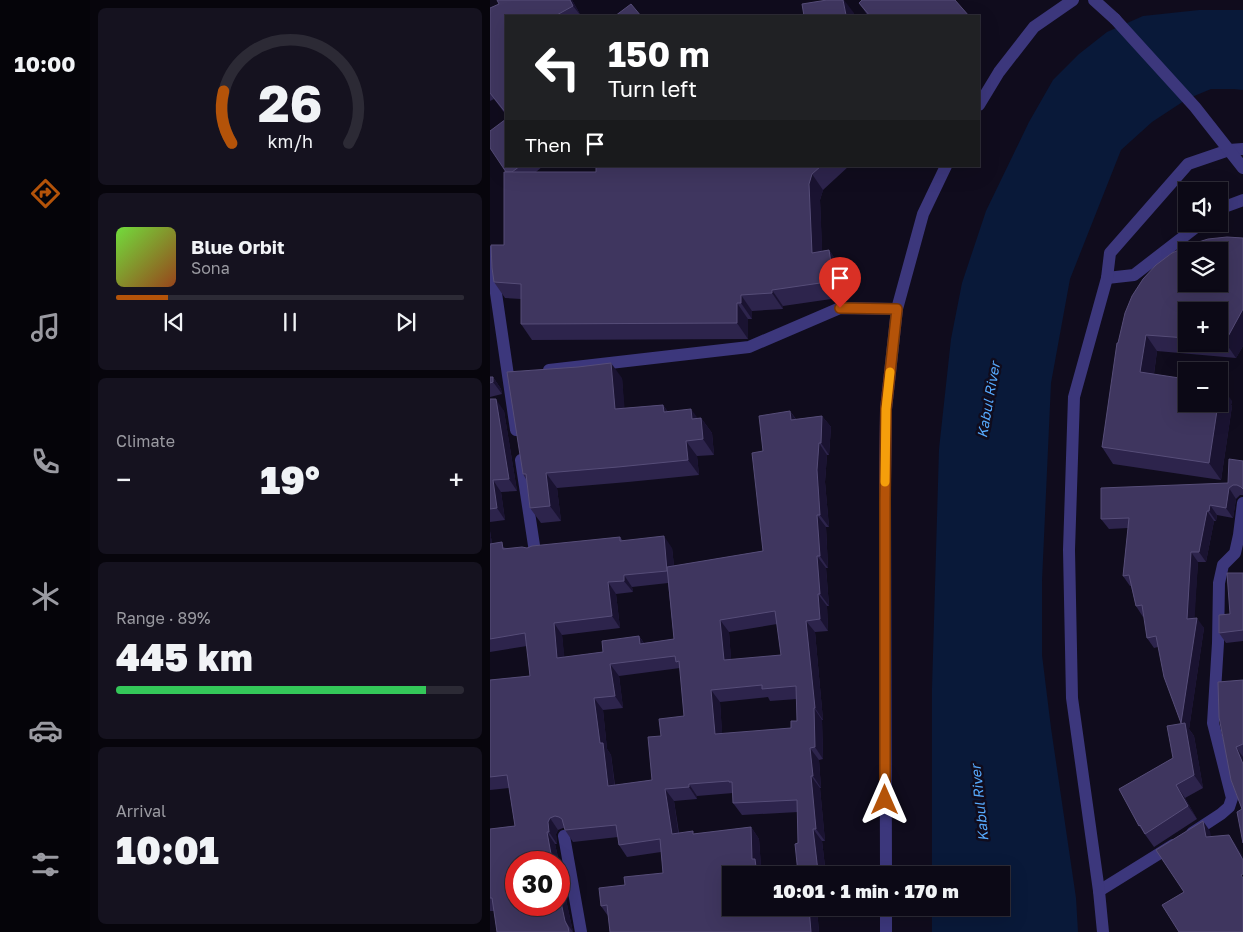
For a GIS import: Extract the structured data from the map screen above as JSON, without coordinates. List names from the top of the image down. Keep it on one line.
{"water":["Kabul River"],"page":{"tabs":"10:00","turn":["150 m","Turn left"],"then":"Then","map_buttons":["+","−"],"song":["Blue Orbit","Sona"],"tile":["Climate",["Range · 89%","445 km"],["Arrival","10:01"]],"heat":["−","19°","+"],"limit":"30","trip":"10:01 · 1 min · 170 m","gauge":["26","km/h"]}}
